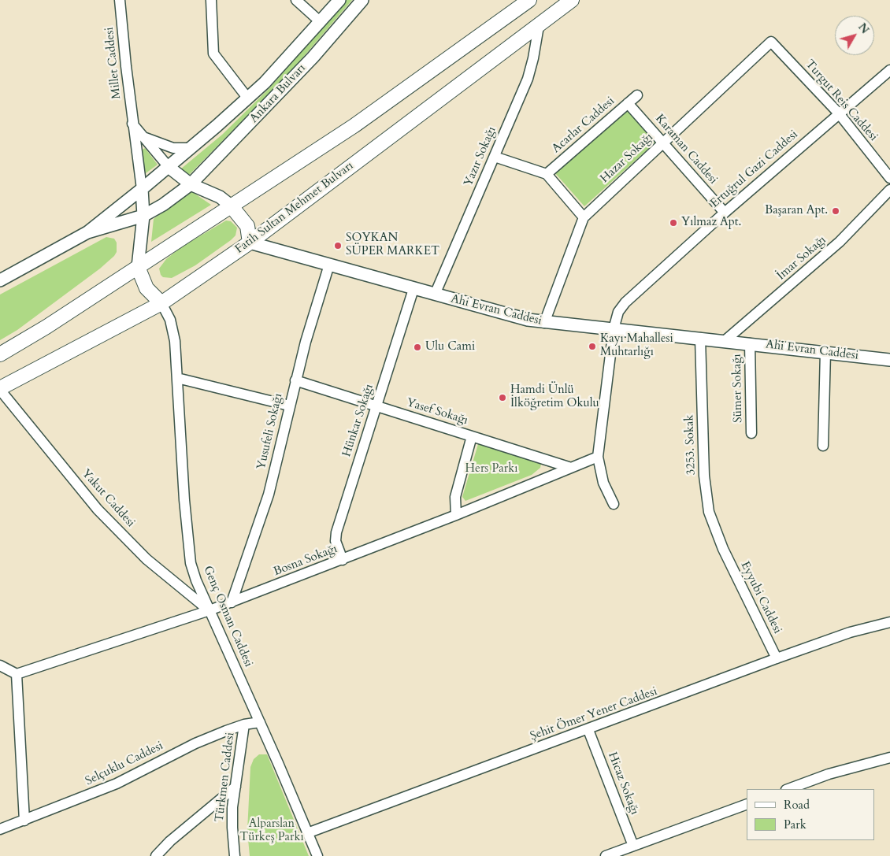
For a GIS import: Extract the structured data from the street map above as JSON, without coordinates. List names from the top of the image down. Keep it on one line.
{"streets":{"highway":["Fatih Sultan Mehmet Bulvarı"],"main road":["Ankara Bulvarı","Ahi Evran Caddesi"],"street":["Millet Caddesi","Turgut Reis Caddesi","Acarlar Caddesi","Karaman Caddesi","Yazır Sokağı","Hazar Sokağı","Ertuğrul Gazi Caddesi","İmar Sokağı","Sümer Sokağı","Yasef Sokağı","Hünkar Sokağı","Yusufeli Sokağı","3253. Sokak","Yakut Caddesi","Bosna Sokağı","Eyyubi Caddesi","Genç Osman Caddesi","Şehit Ömer Yener Caddesi","Selçuklu Caddesi","Türkmen Caddesi","Hicaz Sokağı"]},"crossings":[["Millet Caddesi","Ankara Bulvarı"],["Turgut Reis Caddesi","Hazar Sokağı"],["Turgut Reis Caddesi","Ertuğrul Gazi Caddesi"],["Acarlar Caddesi","Karaman Caddesi"],["Karaman Caddesi","Hazar Sokağı"],["Karaman Caddesi","Ertuğrul Gazi Caddesi"],["Yazır Sokağı","Fatih Sultan Mehmet Bulvarı"],["Yazır Sokağı","Ahi Evran Caddesi"],["Hazar Sokağı","Ahi Evran Caddesi"],["Ertuğrul Gazi Caddesi","Ahi Evran Caddesi"],["Ertuğrul Gazi Caddesi","Bosna Sokağı"],["Fatih Sultan Mehmet Bulvarı","Ahi Evran Caddesi"],["Fatih Sultan Mehmet Bulvarı","Yakut Caddesi"],["Fatih Sultan Mehmet Bulvarı","Genç Osman Caddesi"],["İmar Sokağı","Ahi Evran Caddesi"],["Ahi Evran Caddesi","Sümer Sokağı"],["Ahi Evran Caddesi","Hünkar Sokağı"],["Ahi Evran Caddesi","Yusufeli Sokağı"],["Ahi Evran Caddesi","3253. Sokak"],["Yasef Sokağı","Hünkar Sokağı"],["Yasef Sokağı","Yusufeli Sokağı"],["Yasef Sokağı","Bosna Sokağı"],["Hünkar Sokağı","Bosna Sokağı"],["Yusufeli Sokağı","Bosna Sokağı"],["3253. Sokak","Eyyubi Caddesi"],["Yakut Caddesi","Bosna Sokağı"],["Yakut Caddesi","Genç Osman Caddesi"],["Bosna Sokağı","Genç Osman Caddesi"],["Eyyubi Caddesi","Şehit Ömer Yener Caddesi"],["Genç Osman Caddesi","Şehit Ömer Yener Caddesi"],["Genç Osman Caddesi","Selçuklu Caddesi"],["Şehit Ömer Yener Caddesi","Hicaz Sokağı"],["Selçuklu Caddesi","Türkmen Caddesi"]],"parks":["Hers Parkı","Alparslan Türkeş Parkı"],"places":["Başaran Apt.","Yılmaz Apt.","SOYKAN SÜPER MARKET","Kayı Mahallesi Muhtarlığı","Ulu Cami","Hamdi Ünlü İlköğretim Okulu"],"legend":["Road","Park"],"north":"top right"}
